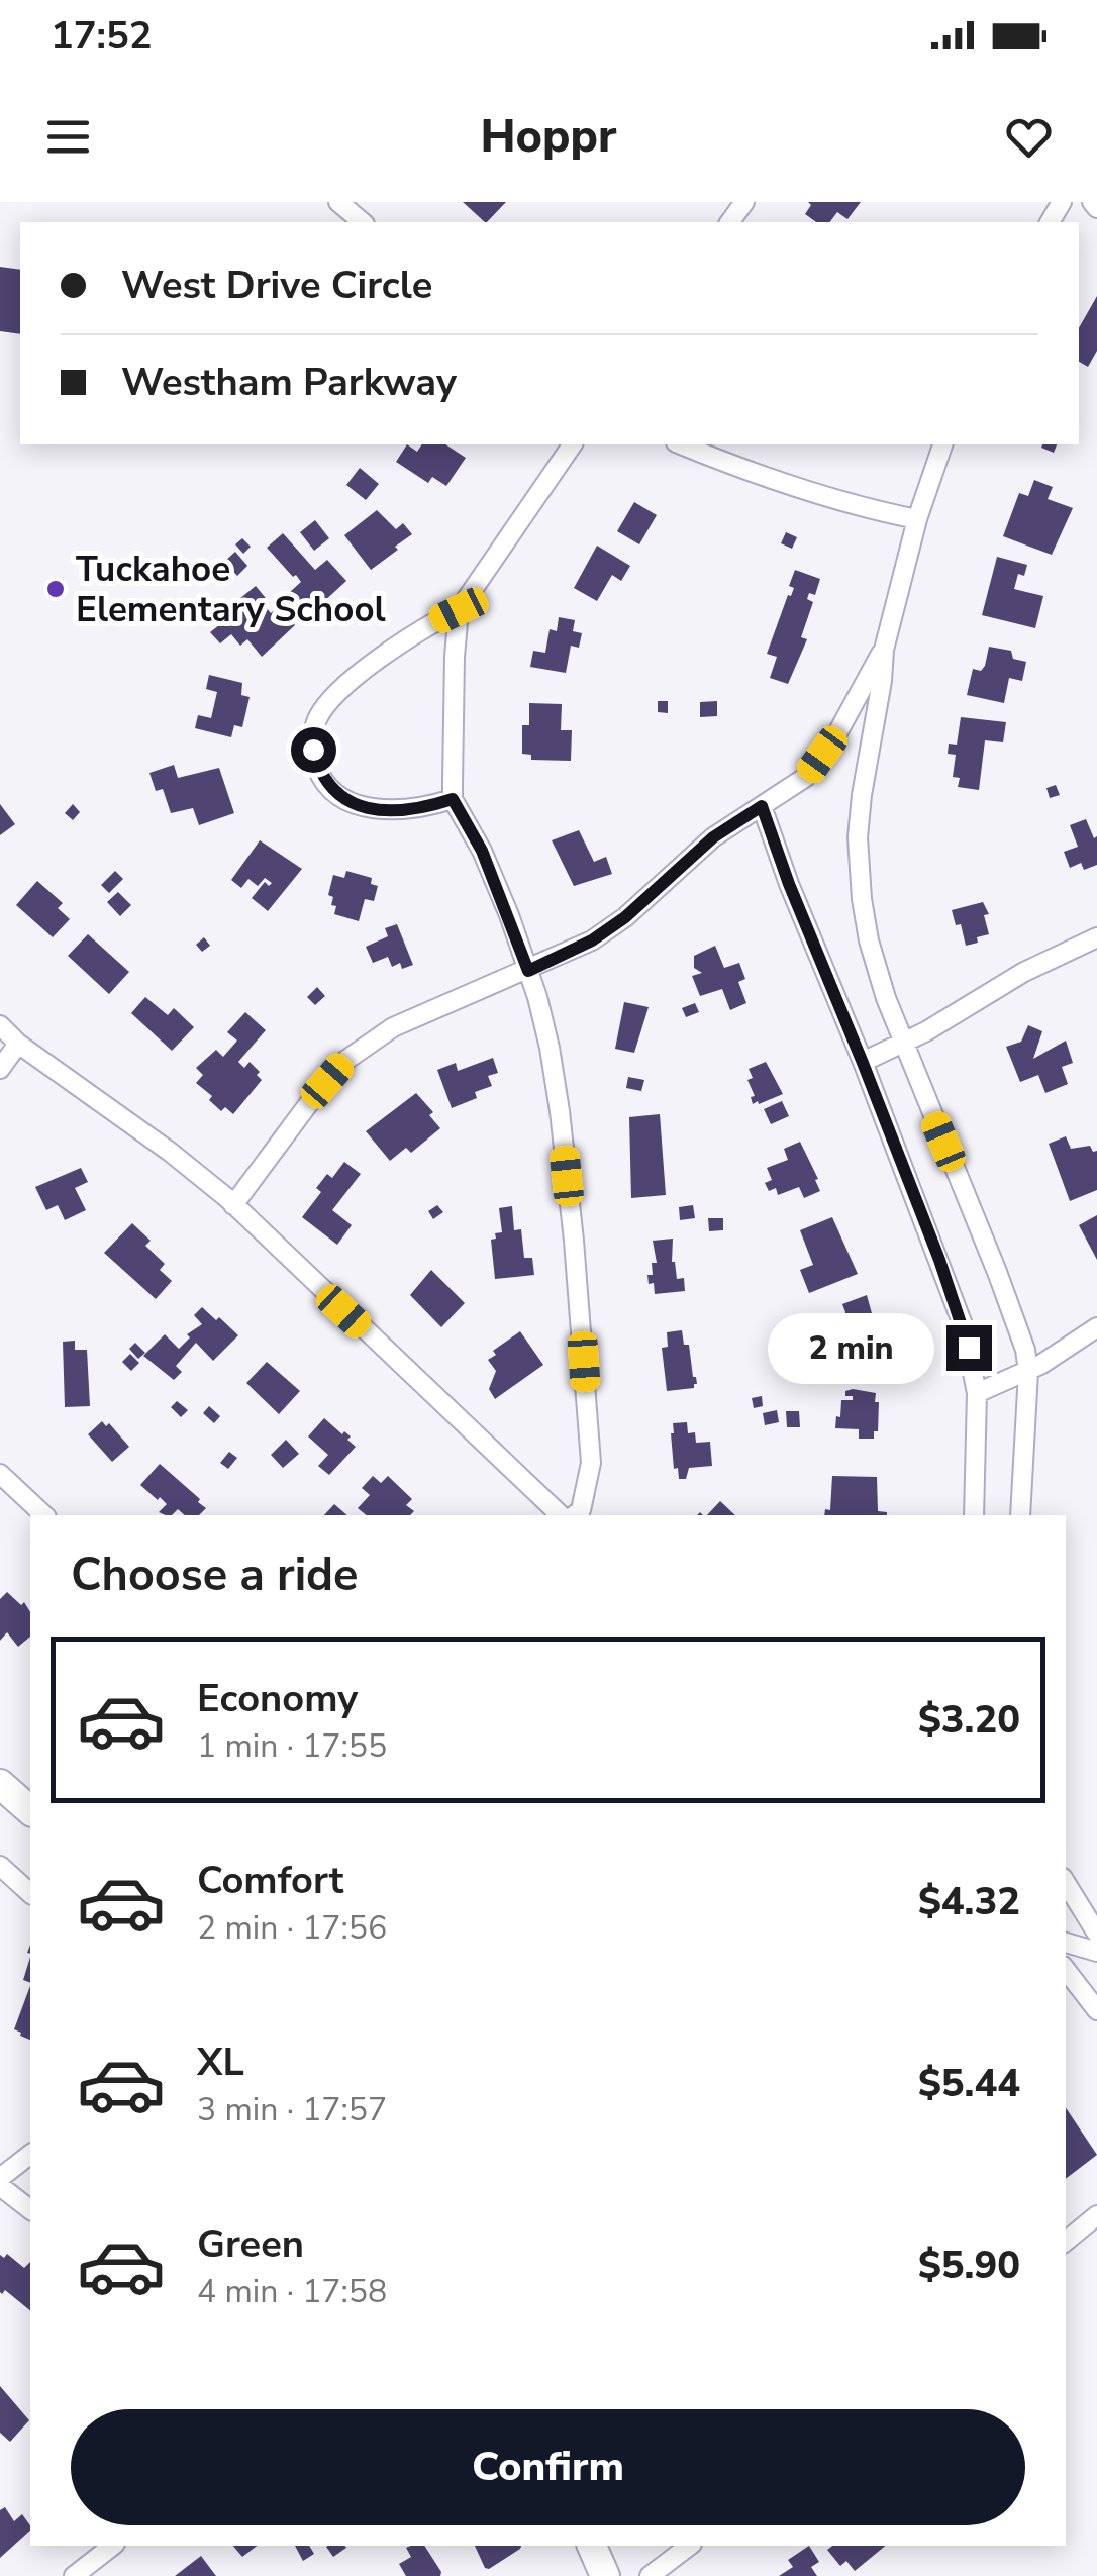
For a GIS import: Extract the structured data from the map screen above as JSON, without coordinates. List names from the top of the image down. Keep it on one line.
{"places":["Tuckahoe Elementary School"],"page":{"status":"17:52","header":"Hoppr","banner":["West Drive Circle","Westham Parkway"],"bubble":"2 min","heading":"Choose a ride","list":[{"name":"Economy","note":"1 min · 17:55","value":"$3.20"},{"name":"Comfort","note":"2 min · 17:56","value":"$4.32"},{"name":"XL","note":"3 min · 17:57","value":"$5.44"},{"name":"Green","note":"4 min · 17:58","value":"$5.90"}],"buttons":"Confirm"}}
